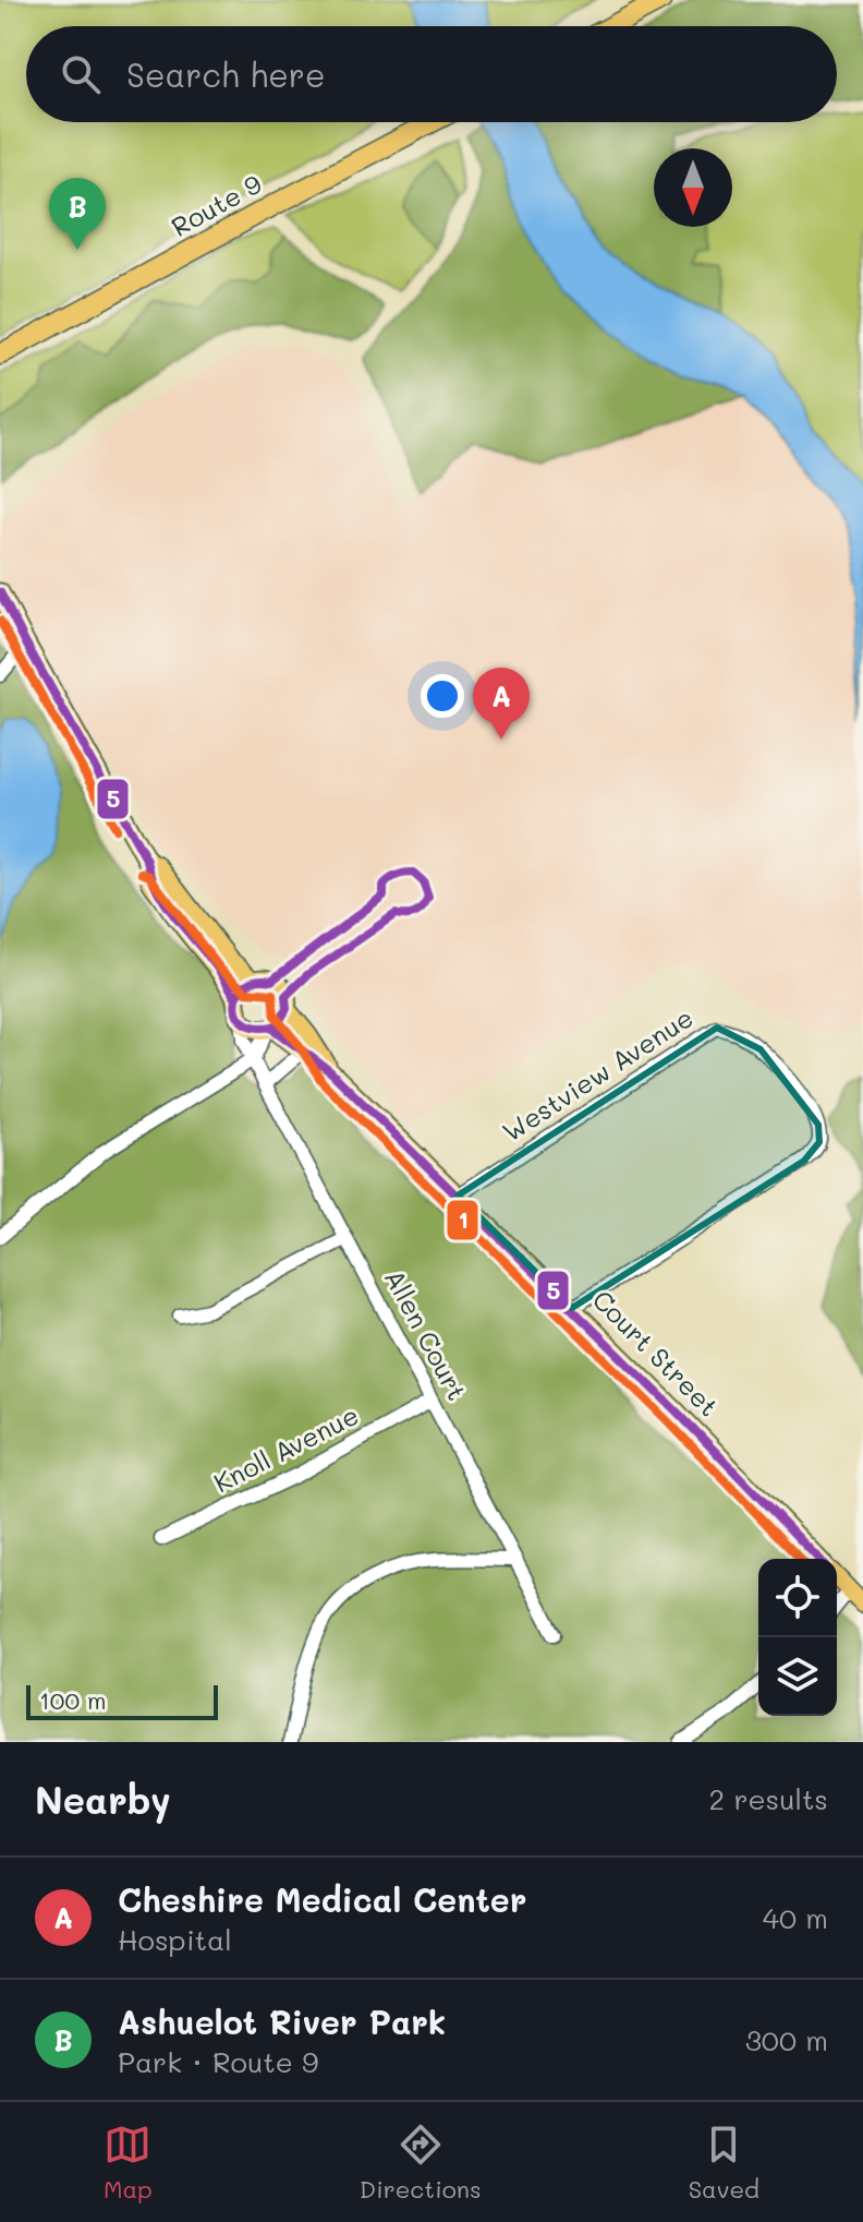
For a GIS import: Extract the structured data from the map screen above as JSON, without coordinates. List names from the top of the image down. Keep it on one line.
{"streets":{"highway":["Route 9"],"main road":["Court Street"],"street":["Westview Avenue","Allen Court","Knoll Avenue"]},"crossings":[["Westview Avenue","Court Street"],["Allen Court","Court Street"],["Allen Court","Knoll Avenue"]],"lines":["transit line 5","transit line 1"],"scale_bar":"100 m","north":"bottom","page":{"search":"Search here","pins":["B","A"],"scale":"100 m","heading":["Nearby","2 results"],"list":[{"mark":"A","name":"Cheshire Medical Center","note":"Hospital","value":"40 m"},{"mark":"B","name":"Ashuelot River Park","note":"Park · Route 9","value":"300 m"}],"nav":["Map","Directions","Saved"]}}
